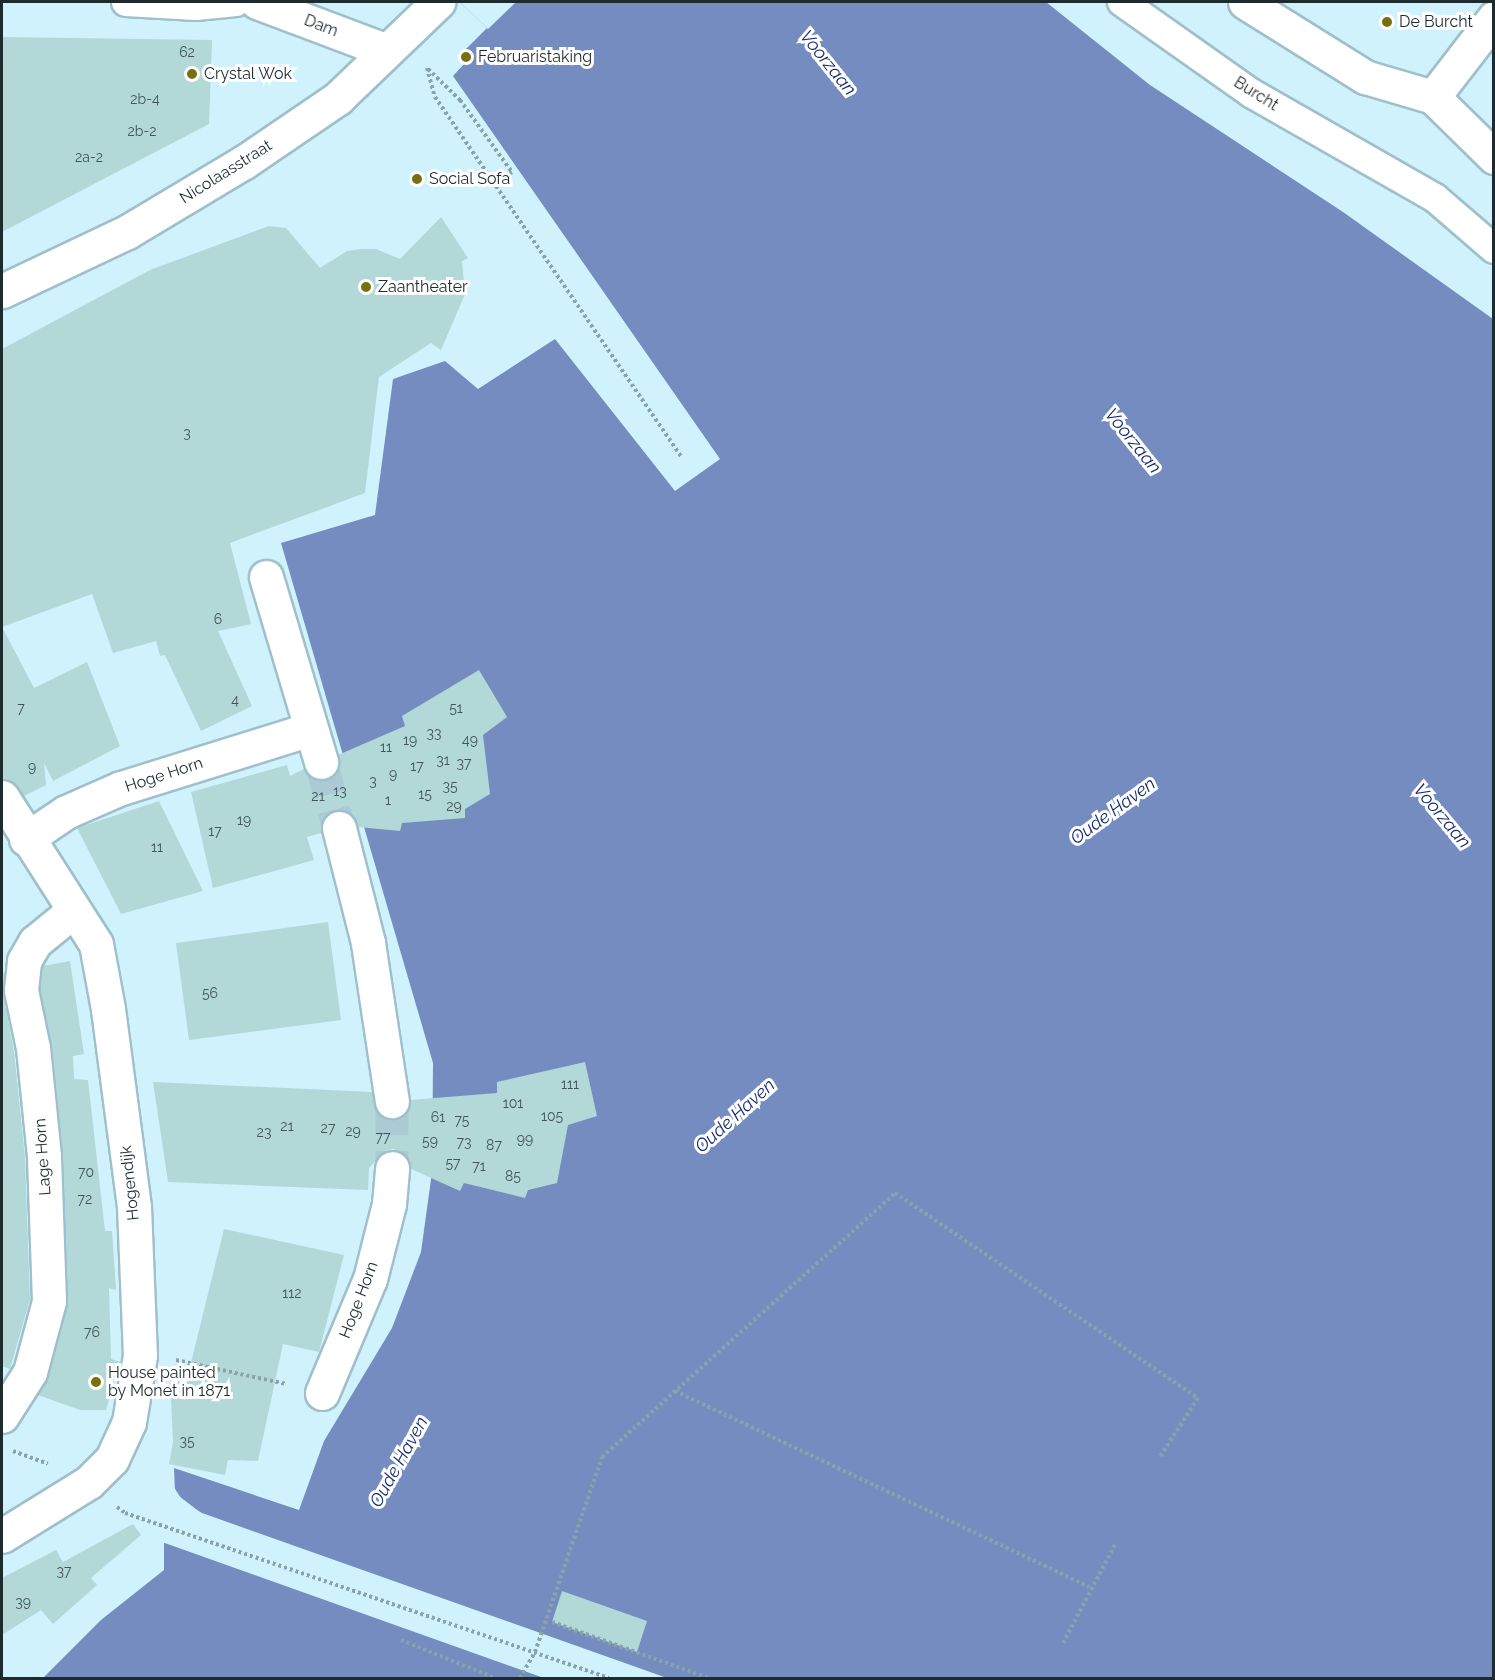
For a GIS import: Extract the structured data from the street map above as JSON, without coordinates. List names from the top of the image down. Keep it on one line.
{"streets":{"street":["Dam","Burcht","Nicolaasstraat","Hoge Horn","Lage Horn","Hogendijk"]},"crossings":[["Dam","Nicolaasstraat"],["Hoge Horn","Hogendijk"],["Lage Horn","Hogendijk"]],"water":["Voorzaan","Oude Haven"],"places":["De Burcht","Februaristaking","Crystal Wok","Social Sofa","Zaantheater","House painted by Monet in 1871"],"house_numbers":["62","2b-4","2b-2","2a-2","3","6","4","7","51","33","19","49","11","31","37","17","9","9","3","35","13","15","21","1","29","19","17","11","56","111","101","105","61","75","21","27","29","23","77","99","59","73","87","57","71","70","85","72","112","76","35","37","39"]}
